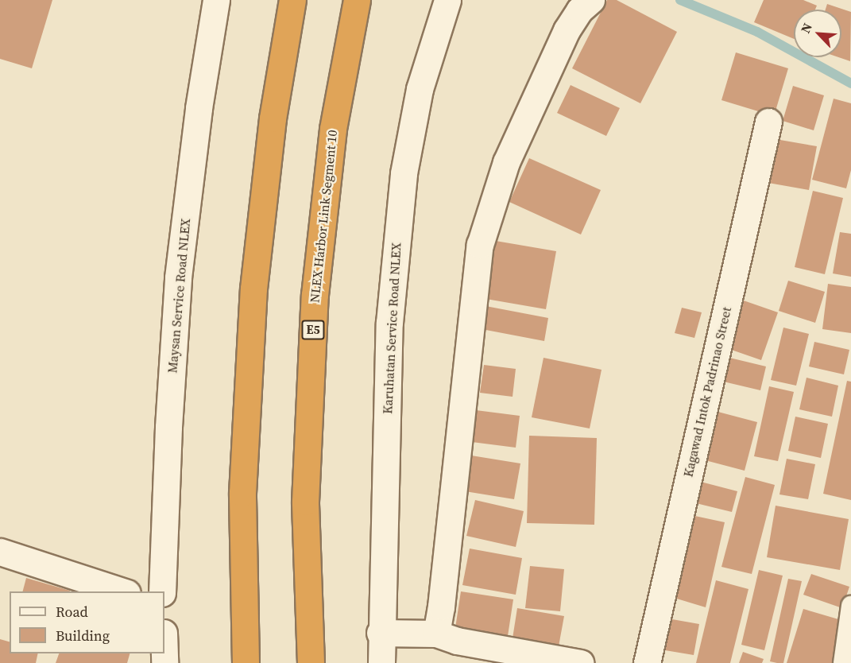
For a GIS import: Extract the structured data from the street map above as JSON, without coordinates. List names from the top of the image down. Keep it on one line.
{"streets":{"highway":["NLEX Harbor Link Segment 10","E5"],"street":["Maysan Service Road NLEX","Karuhatan Service Road NLEX","Kagawad Intok Padrinao Street"]},"legend":["Road","Building"],"north":"top left"}
